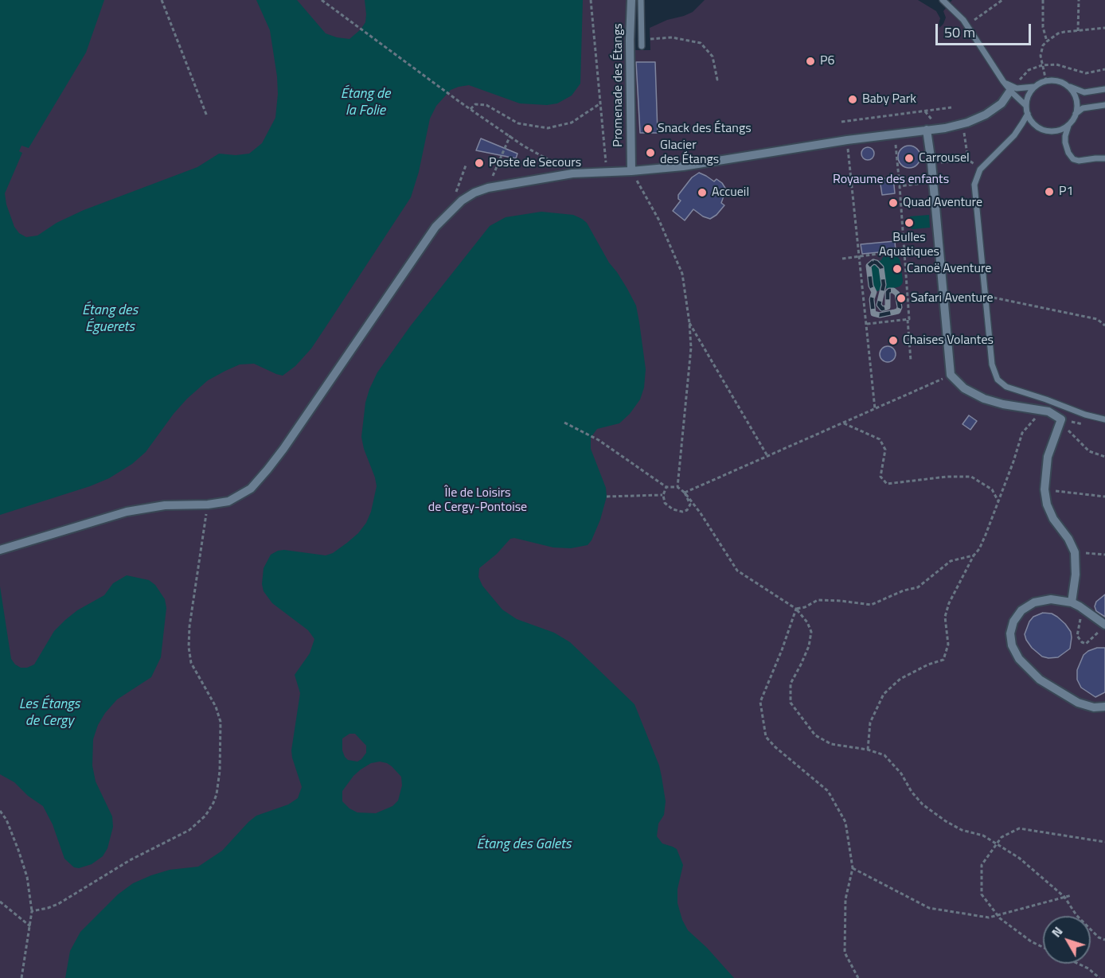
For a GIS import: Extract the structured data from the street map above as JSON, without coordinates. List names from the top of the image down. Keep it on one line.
{"streets":{"street":["Promenade des Étangs"]},"water":["Étang de la Folie","Étang des Éguerets","Les Étangs de Cergy","Étang des Galets"],"parks":["Royaume des enfants","Île de Loisirs de Cergy-Pontoise"],"places":["P6","Baby Park","Snack des Étangs","Glacier des Étangs","Carrousel","Poste de Secours","P1","Accueil","Quad Aventure","Bulles Aquatiques","Canoë Aventure","Safari Aventure","Chaises Volantes"],"scale_bar":"50 m","north":"top left"}
